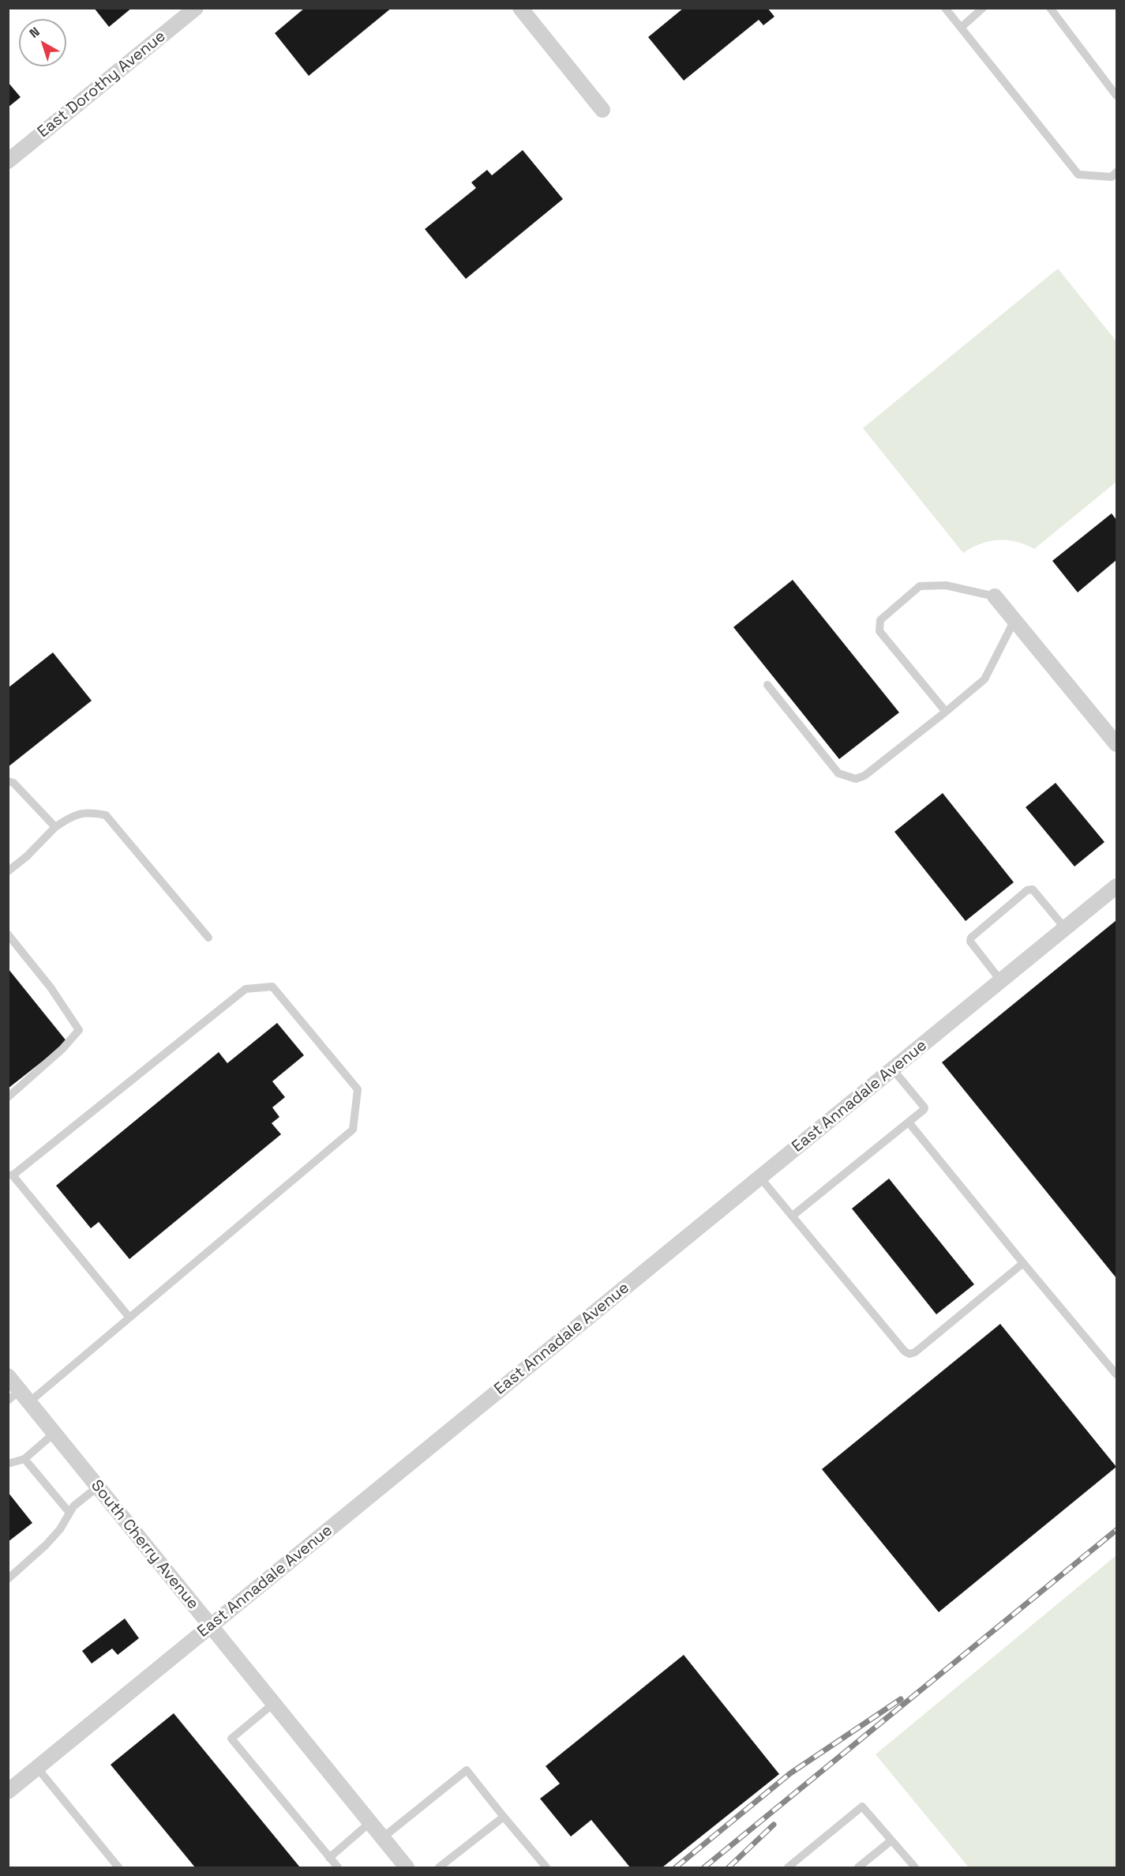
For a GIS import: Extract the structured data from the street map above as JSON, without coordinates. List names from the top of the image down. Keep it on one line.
{"streets":{"street":["East Dorothy Avenue","East Annadale Avenue","South Cherry Avenue"]},"crossings":[["East Annadale Avenue","South Cherry Avenue"]],"north":"top left"}
